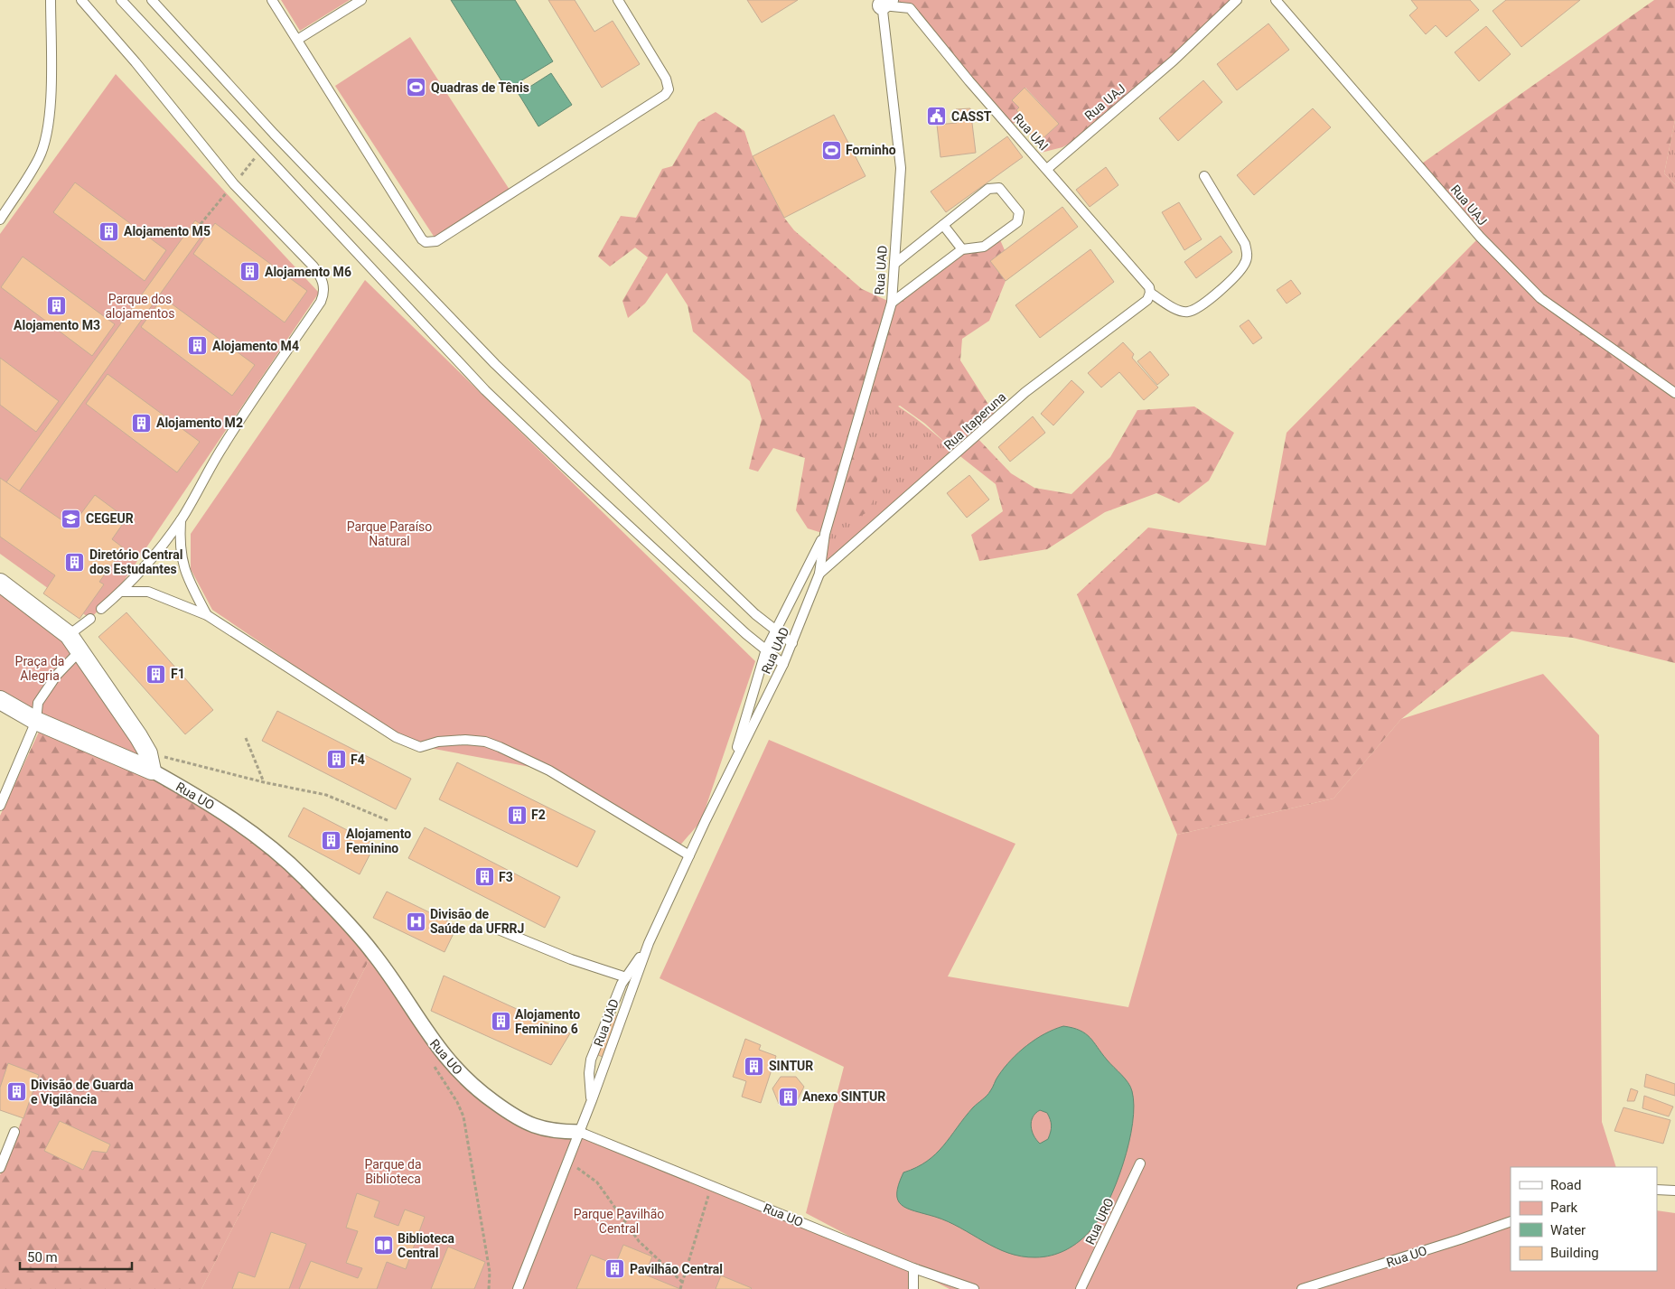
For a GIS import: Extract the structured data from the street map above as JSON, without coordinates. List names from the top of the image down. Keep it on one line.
{"streets":{"street":["Rua UO"],"lane":["Rua UAJ","Rua UAI","Rua UAD","Rua Itaperuna","Rua URO"]},"crossings":[["Rua UAJ","Rua UAI"],["Rua UAI","Rua UAD"],["Rua UAI","Rua Itaperuna"],["Rua UAD","Rua Itaperuna"],["Rua UAD","Rua UO"]],"parks":["Parque dos alojamentos","Parque Paraíso Natural","Praça da Alegria","Parque da Biblioteca","Parque Pavilhão Central"],"places":{"sports":["Quadras de Tênis","Forninho"],"public building":["CASST"],"building":["Alojamento M5","Alojamento M6","Alojamento M3","Alojamento M4","Alojamento M2","Diretório Central dos Estudantes","F1","F4","F2","Alojamento Feminino","F3","Alojamento Feminino 6","SINTUR","Divisão de Guarda e Vigilância","Anexo SINTUR","Pavilhão Central"],"school or university":["CEGEUR"],"hospital":["Divisão de Saúde da UFRRJ"],"library":["Biblioteca Central"]},"legend":["Road","Park","Water","Building"],"scale_bar":"50 m"}
